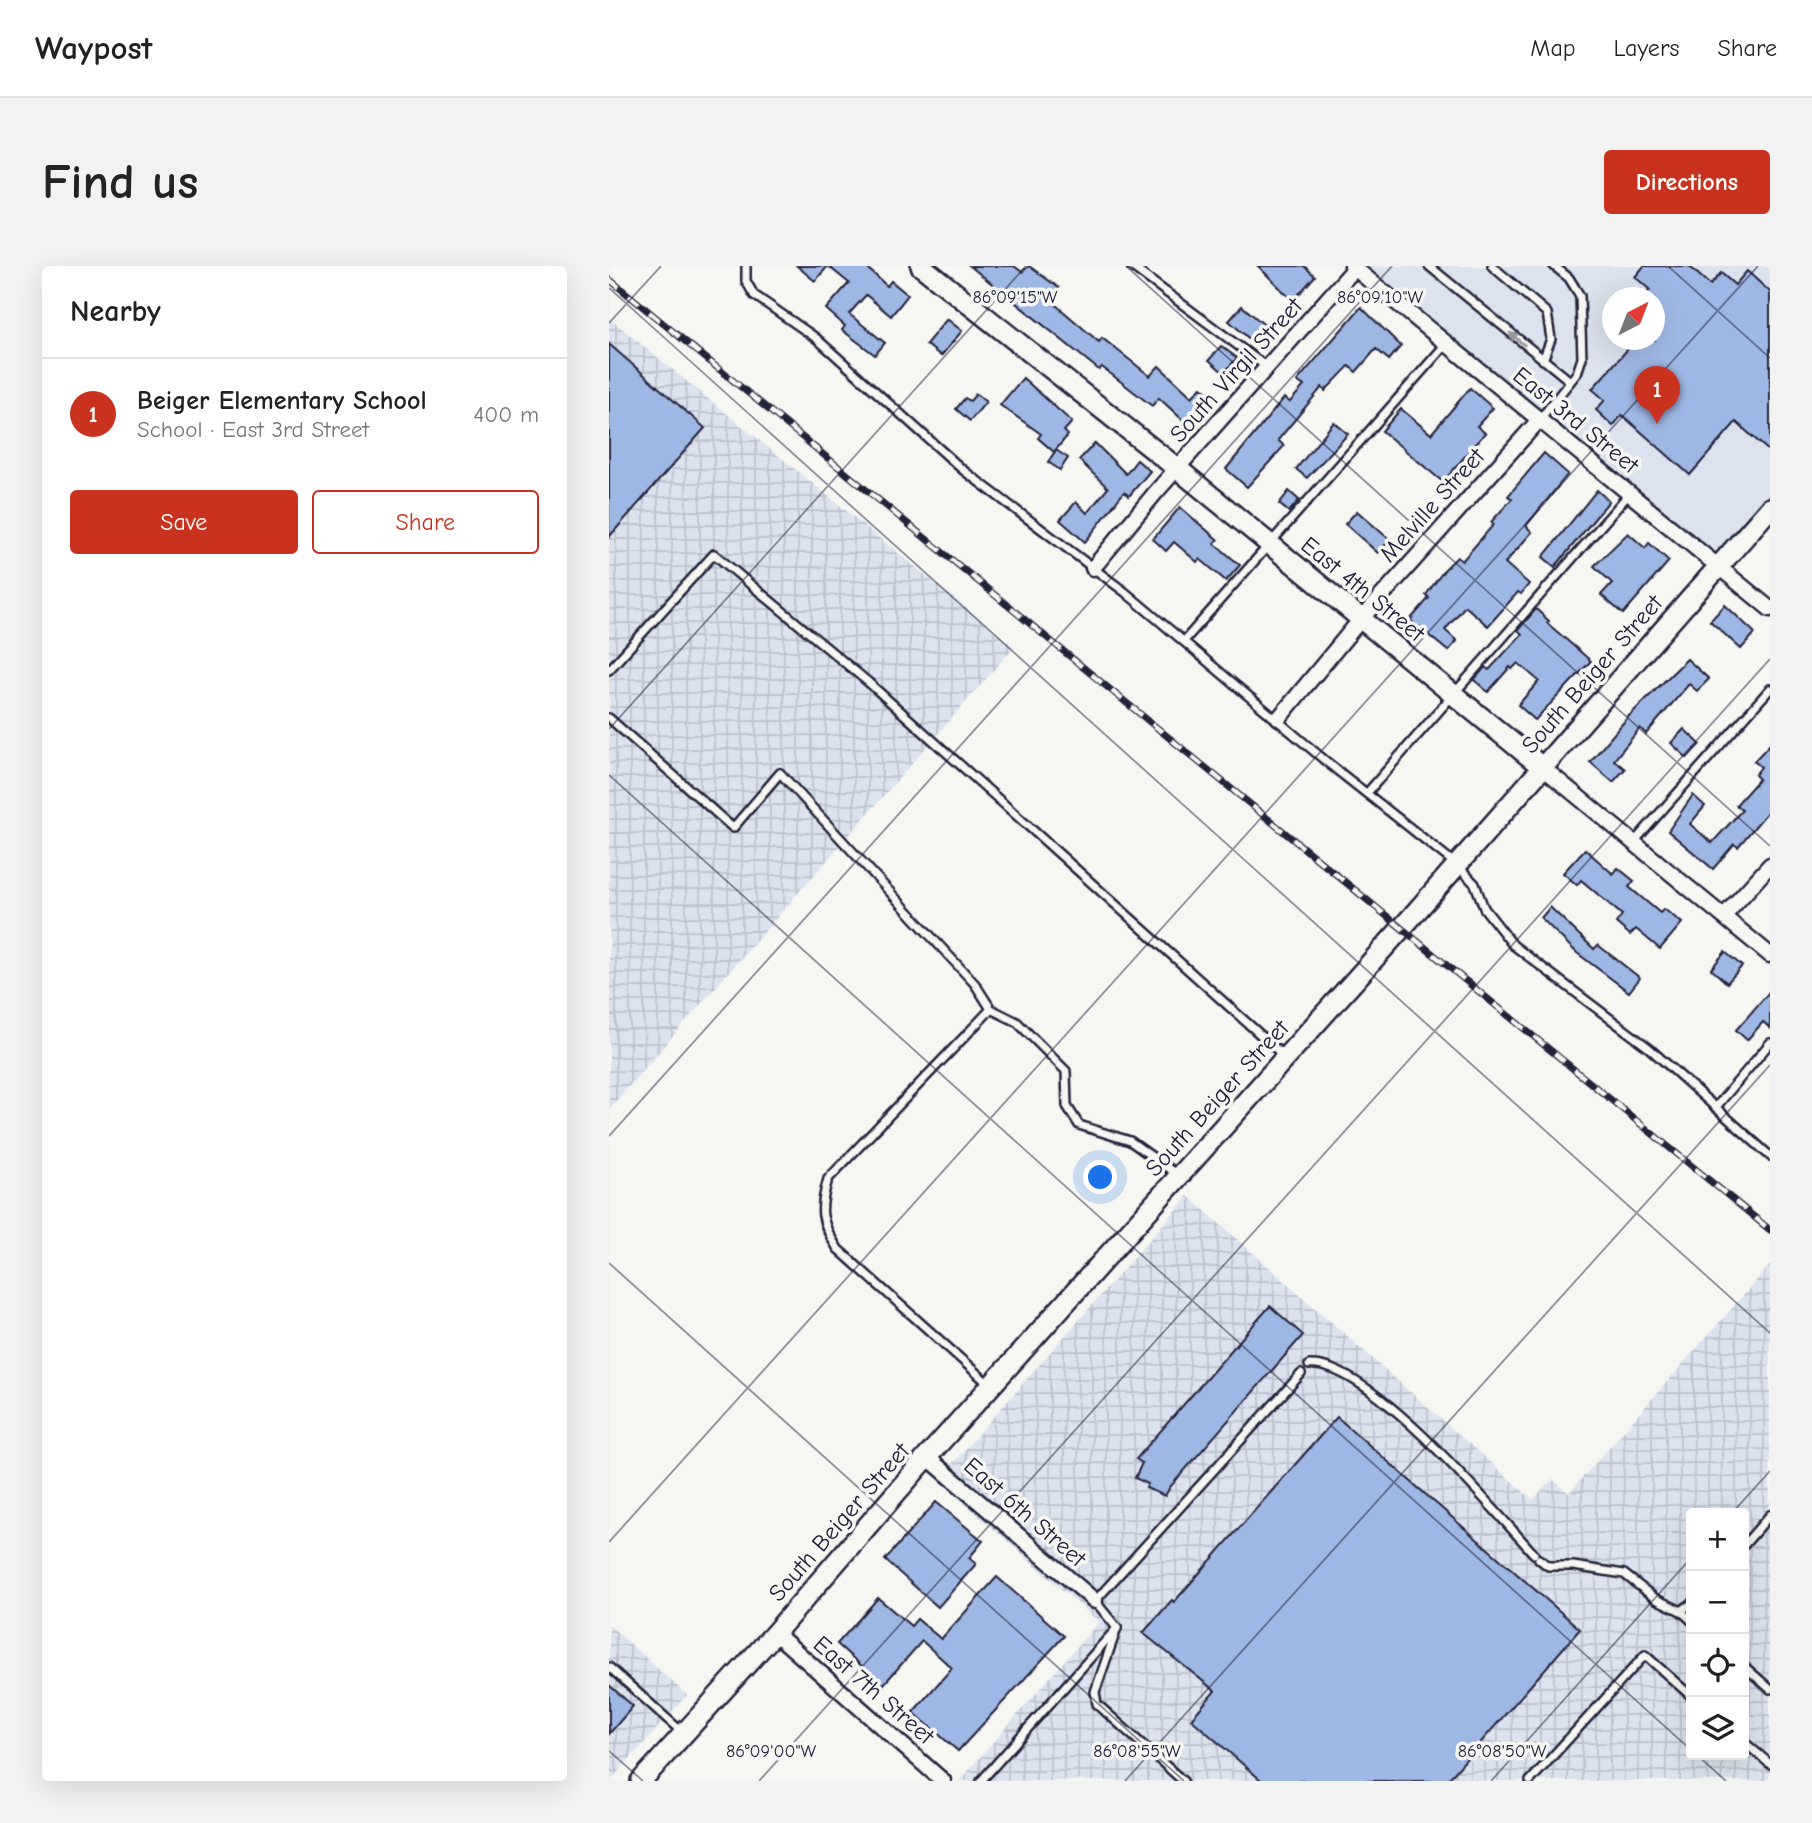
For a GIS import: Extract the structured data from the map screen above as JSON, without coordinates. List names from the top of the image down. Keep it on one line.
{"streets":{"street":["South Virgil Street","East 3rd Street","Melville Street","East 4th Street","South Beiger Street","East 6th Street","East 7th Street"]},"crossings":[["South Virgil Street","East 3rd Street"],["South Virgil Street","East 4th Street"],["East 3rd Street","Melville Street"],["East 3rd Street","South Beiger Street"],["Melville Street","East 4th Street"],["East 4th Street","South Beiger Street"],["South Beiger Street","East 6th Street"],["South Beiger Street","East 7th Street"]],"north":"top right","page":{"header":"Waypost","nav":["Map","Layers","Share"],"buttons":["Directions",["Save","Share"]],"title":"Find us","heading":"Nearby","list":[{"mark":"1","name":"Beiger Elementary School","note":"School · East 3rd Street","value":"400 m"}],"pins":"1","map_buttons":["+","−"]},"coordinates":["86°09'15\"W","86°09'10\"W","86°09'00\"W","86°08'55\"W","86°08'50\"W"]}
